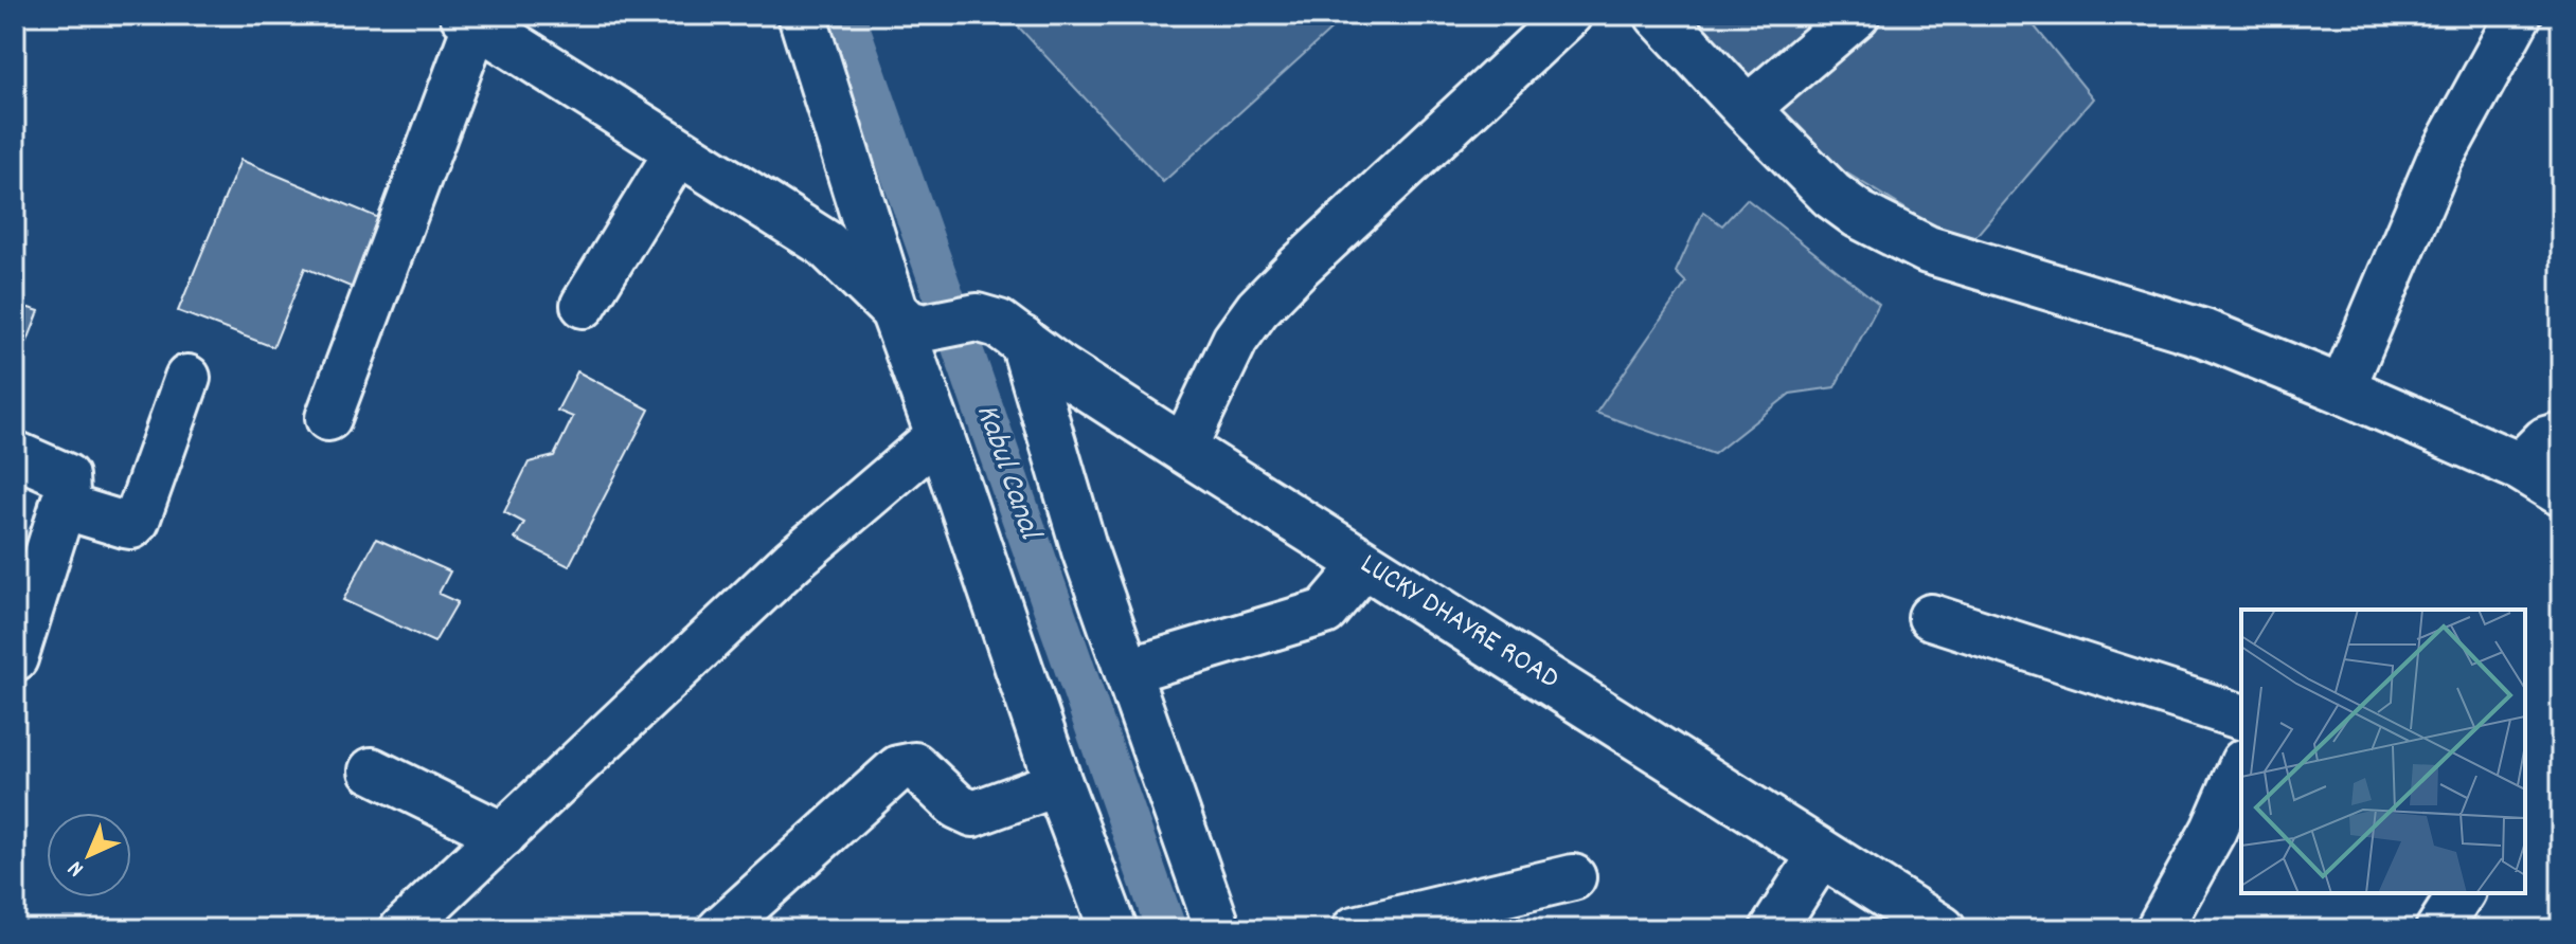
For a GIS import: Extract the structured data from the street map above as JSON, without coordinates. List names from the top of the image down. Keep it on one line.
{"streets":{"main road":["LUCKY DHAYRE ROAD"]},"water":["Kabul Canal"],"north":"bottom left"}
